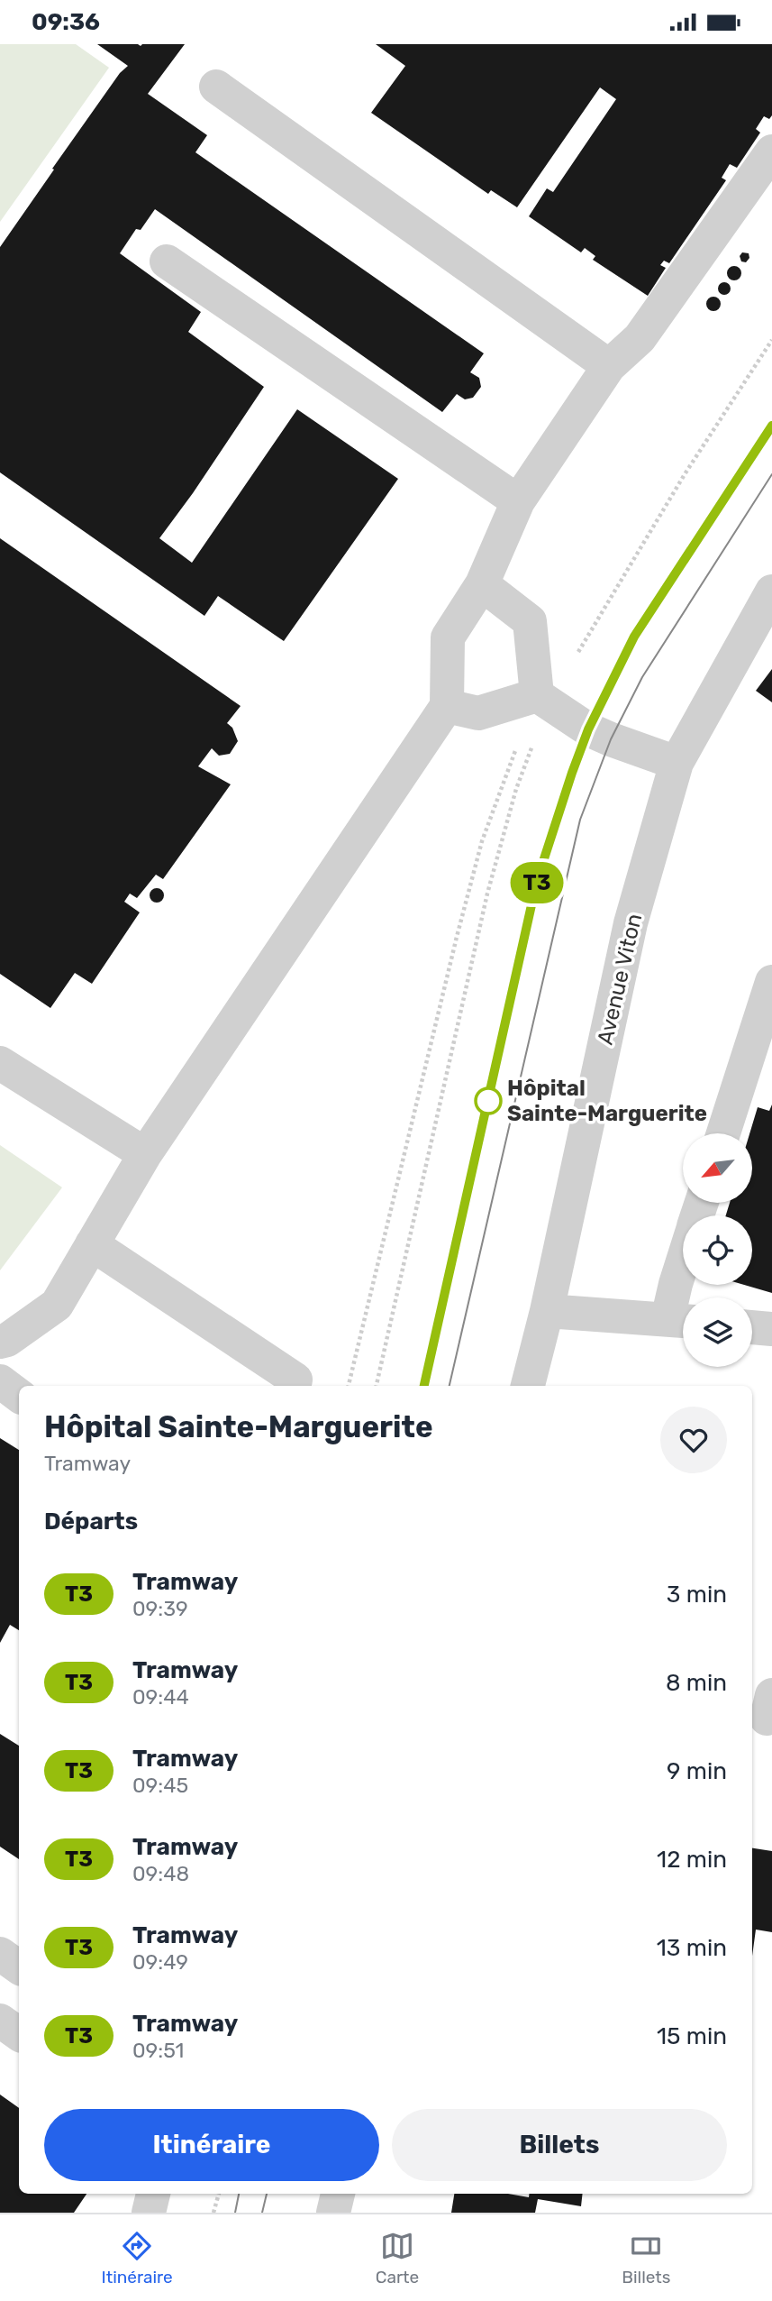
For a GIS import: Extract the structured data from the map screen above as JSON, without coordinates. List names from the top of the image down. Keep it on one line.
{"streets":{"street":["Avenue Viton"]},"places":["Hôpital Sainte-Marguerite"],"lines":["tram line T3"],"north":"bottom left","page":{"status":"09:36","on_map":"T3","heading":[["Hôpital Sainte-Marguerite","Tramway"],"Départs"],"list":[{"mark":"T3","name":"Tramway","note":"09:39","value":"3 min"},{"mark":"T3","name":"Tramway","note":"09:44","value":"8 min"},{"mark":"T3","name":"Tramway","note":"09:45","value":"9 min"},{"mark":"T3","name":"Tramway","note":"09:48","value":"12 min"},{"mark":"T3","name":"Tramway","note":"09:49","value":"13 min"},{"mark":"T3","name":"Tramway","note":"09:51","value":"15 min"}],"buttons":["Itinéraire","Billets"],"tabs":["Itinéraire","Carte","Billets"]}}
